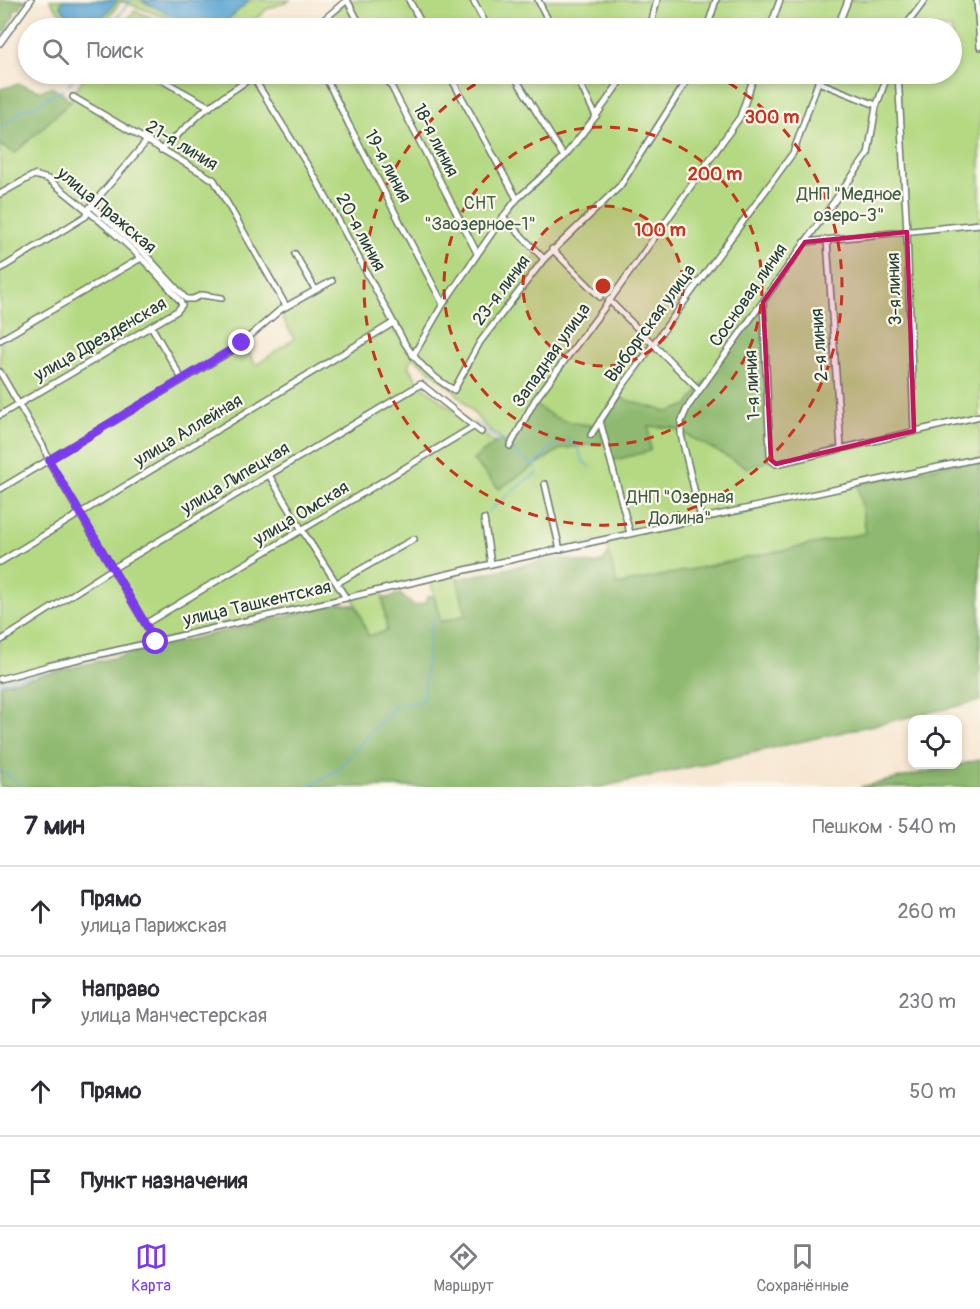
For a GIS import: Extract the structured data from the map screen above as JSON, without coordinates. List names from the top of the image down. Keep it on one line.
{"streets":{"street":["18-я линия","21-я линия","19-я линия","улица Пражская","20-я линия","3-я линия","23-я линия","Сосновая линия","Выборгская улица","улица Дрезденская","2-я линия","Западная улица","1-я линия","улица Аллейная","улица Липецкая","улица Омская","улица Ташкентская"]},"crossings":[["улица Пражская","улица Дрезденская"],["20-я линия","23-я линия"],["20-я линия","улица Аллейная"],["Сосновая линия","1-я линия"],["Сосновая линия","улица Ташкентская"],["2-я линия","1-я линия"],["улица Липецкая","улица Омская"]],"parks":["ДНП \"Медное озеро-3\"","СНТ \"Заозерное-1\"","ДНП \"Озерная Долина\""],"page":{"search":"Поиск","heading":["7 мин","Пешком · 540 m"],"list":[["Прямо","улица Парижская","260 m"],["Направо","улица Манчестерская","230 m"],["Прямо","50 m"],"Пункт назначения"],"nav":["Карта","Маршрут","Сохранённые"]},"rings":["300 m","200 m","100 m"]}
